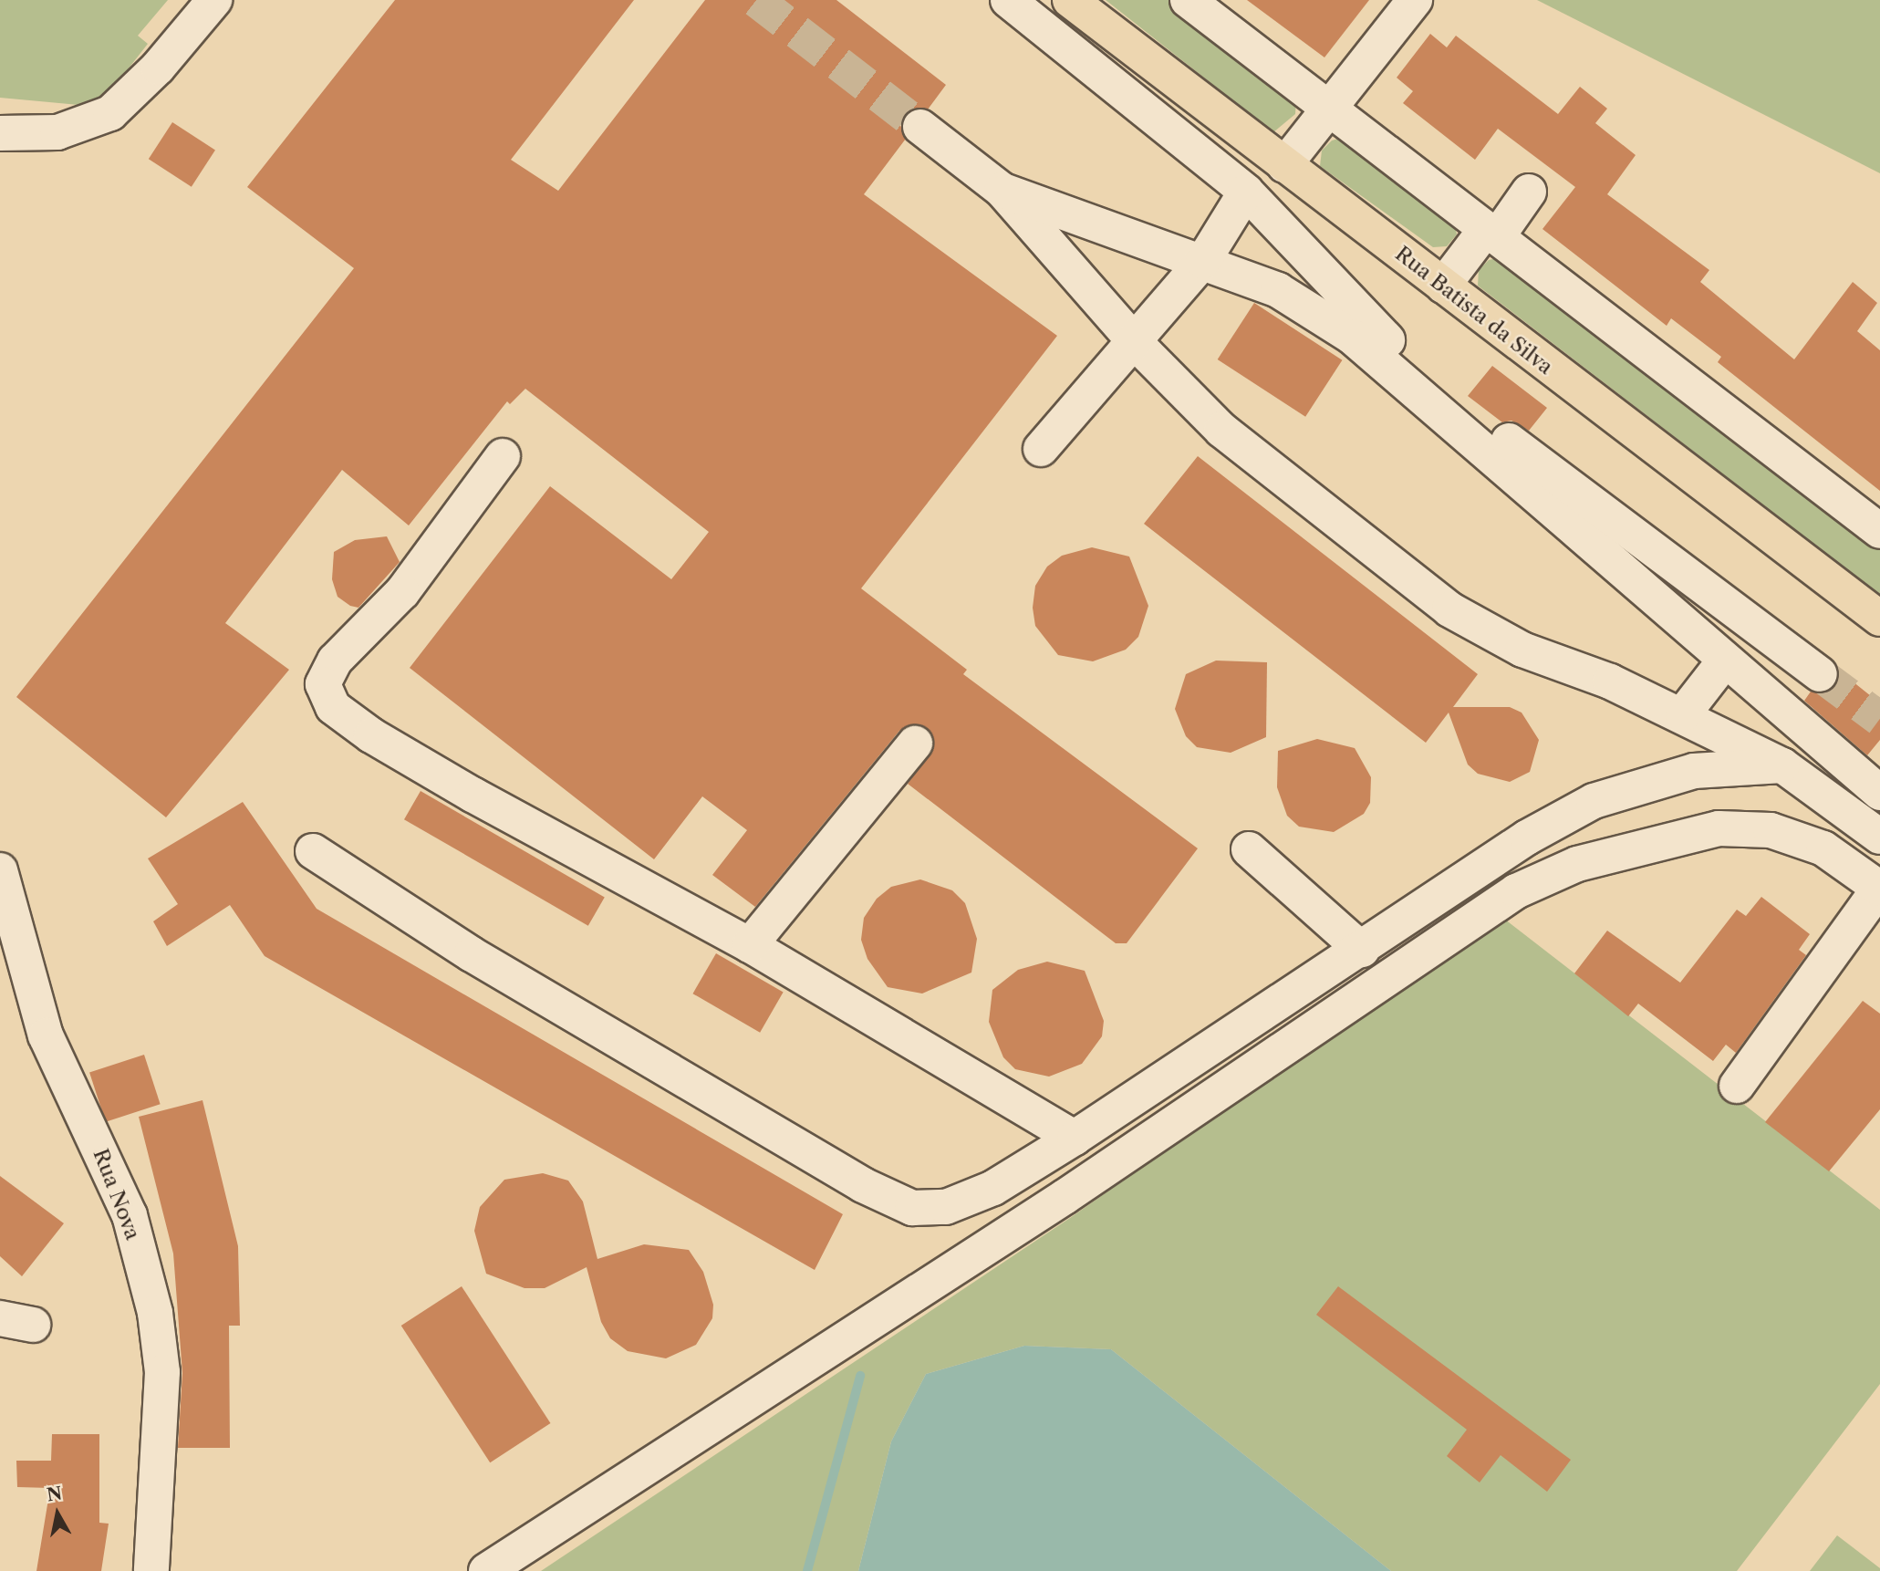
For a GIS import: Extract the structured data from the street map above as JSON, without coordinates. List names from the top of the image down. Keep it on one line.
{"streets":{"main road":["Rua Batista da Silva"],"street":["Rua Nova"]},"north":"top"}
